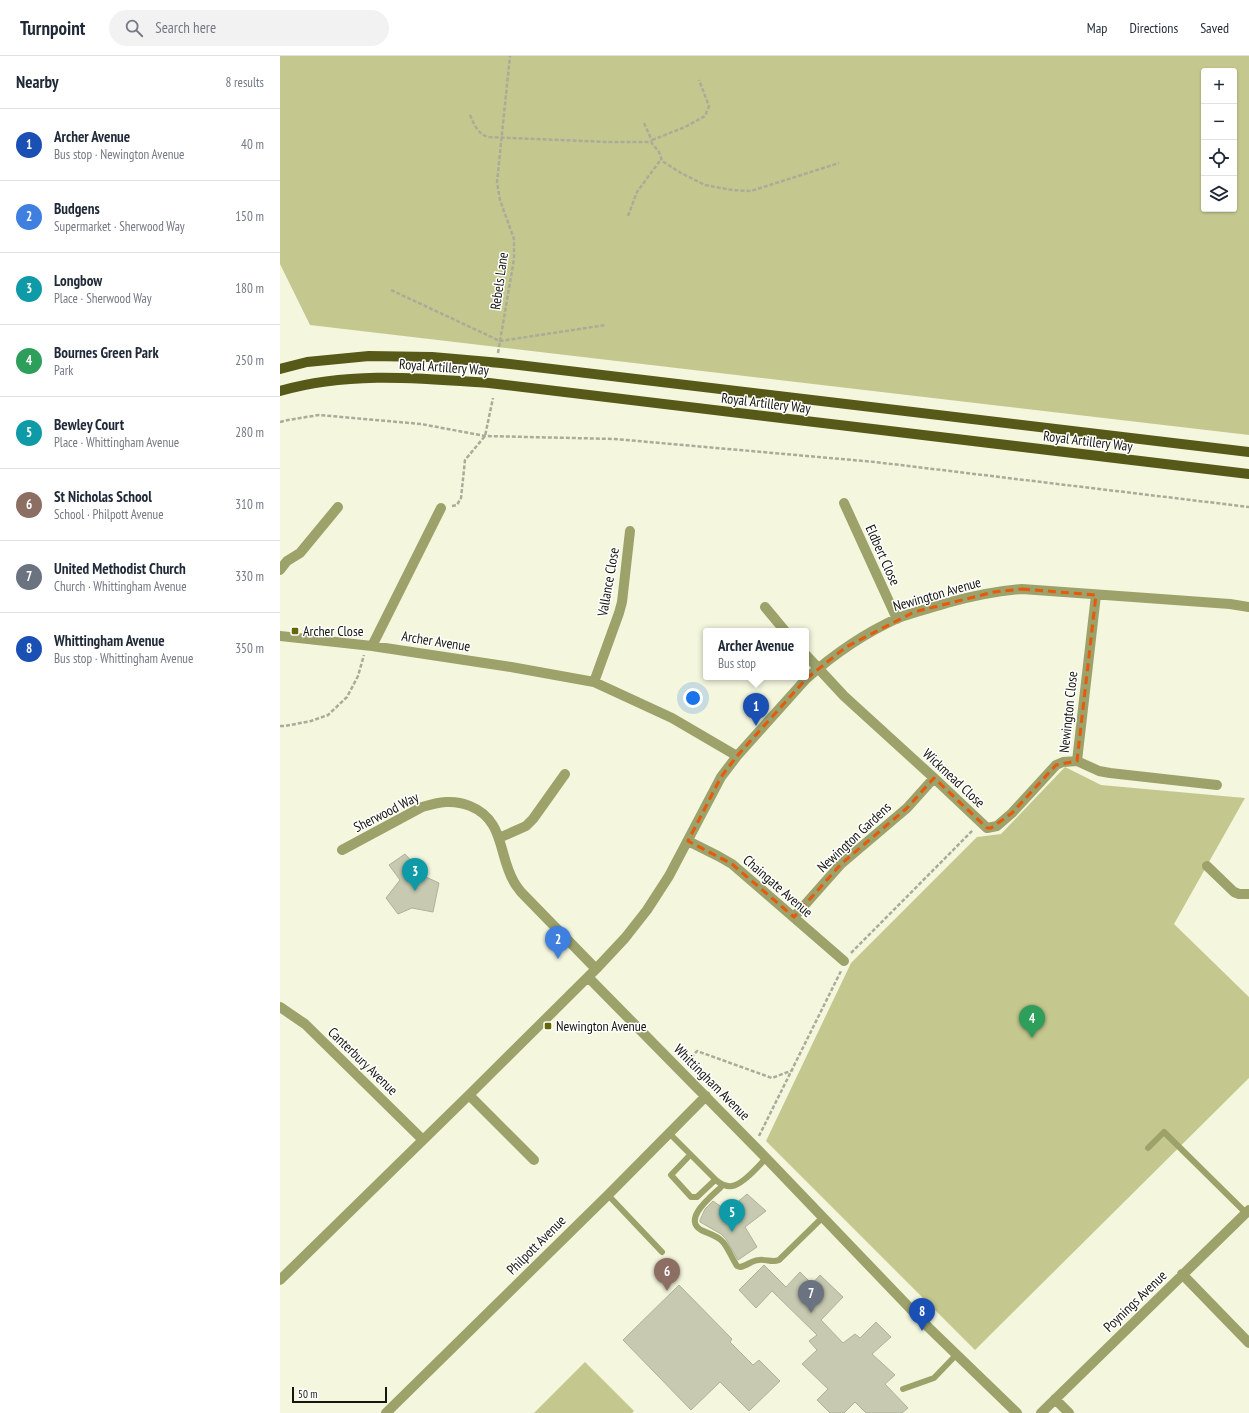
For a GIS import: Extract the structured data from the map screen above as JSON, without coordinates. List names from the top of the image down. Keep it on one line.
{"streets":{"main road":["Royal Artillery Way"],"street":["Eldbert Close","Vallance Close","Newington Avenue","Archer Avenue","Newington Close","Wickmead Close","Sherwood Way","Newington Gardens","Chaingate Avenue","Canterbury Avenue","Whittingham Avenue","Philpott Avenue","Poynings Avenue"],"path":["Rebels Lane"]},"crossings":[["Eldbert Close","Newington Avenue"],["Vallance Close","Archer Avenue"],["Newington Avenue","Archer Avenue"],["Newington Avenue","Newington Close"],["Newington Avenue","Wickmead Close"],["Newington Avenue","Sherwood Way"],["Newington Avenue","Chaingate Avenue"],["Newington Avenue","Canterbury Avenue"],["Newington Avenue","Whittingham Avenue"],["Newington Close","Wickmead Close"],["Wickmead Close","Newington Gardens"],["Newington Gardens","Chaingate Avenue"],["Whittingham Avenue","Philpott Avenue"]],"places":{"transit":["Archer Close","Newington Avenue"]},"scale_bar":"50 m","page":{"header":"Turnpoint","search":"Search here","nav":["Map","Directions","Saved"],"heading":["Nearby","8 results"],"map_buttons":["+","−"],"list":[{"mark":"1","name":"Archer Avenue","note":"Bus stop · Newington Avenue","value":"40 m"},{"mark":"2","name":"Budgens","note":"Supermarket · Sherwood Way","value":"150 m"},{"mark":"3","name":"Longbow","note":"Place · Sherwood Way","value":"180 m"},{"mark":"4","name":"Bournes Green Park","note":"Park","value":"250 m"},{"mark":"5","name":"Bewley Court","note":"Place · Whittingham Avenue","value":"280 m"},{"mark":"6","name":"St Nicholas School","note":"School · Philpott Avenue","value":"310 m"},{"mark":"7","name":"United Methodist Church","note":"Church · Whittingham Avenue","value":"330 m"},{"mark":"8","name":"Whittingham Avenue","note":"Bus stop · Whittingham Avenue","value":"350 m"}],"popup":["Archer Avenue","Bus stop"],"pins":["1","3","2","4","5","6","7","8"],"scale":"50 m"}}
